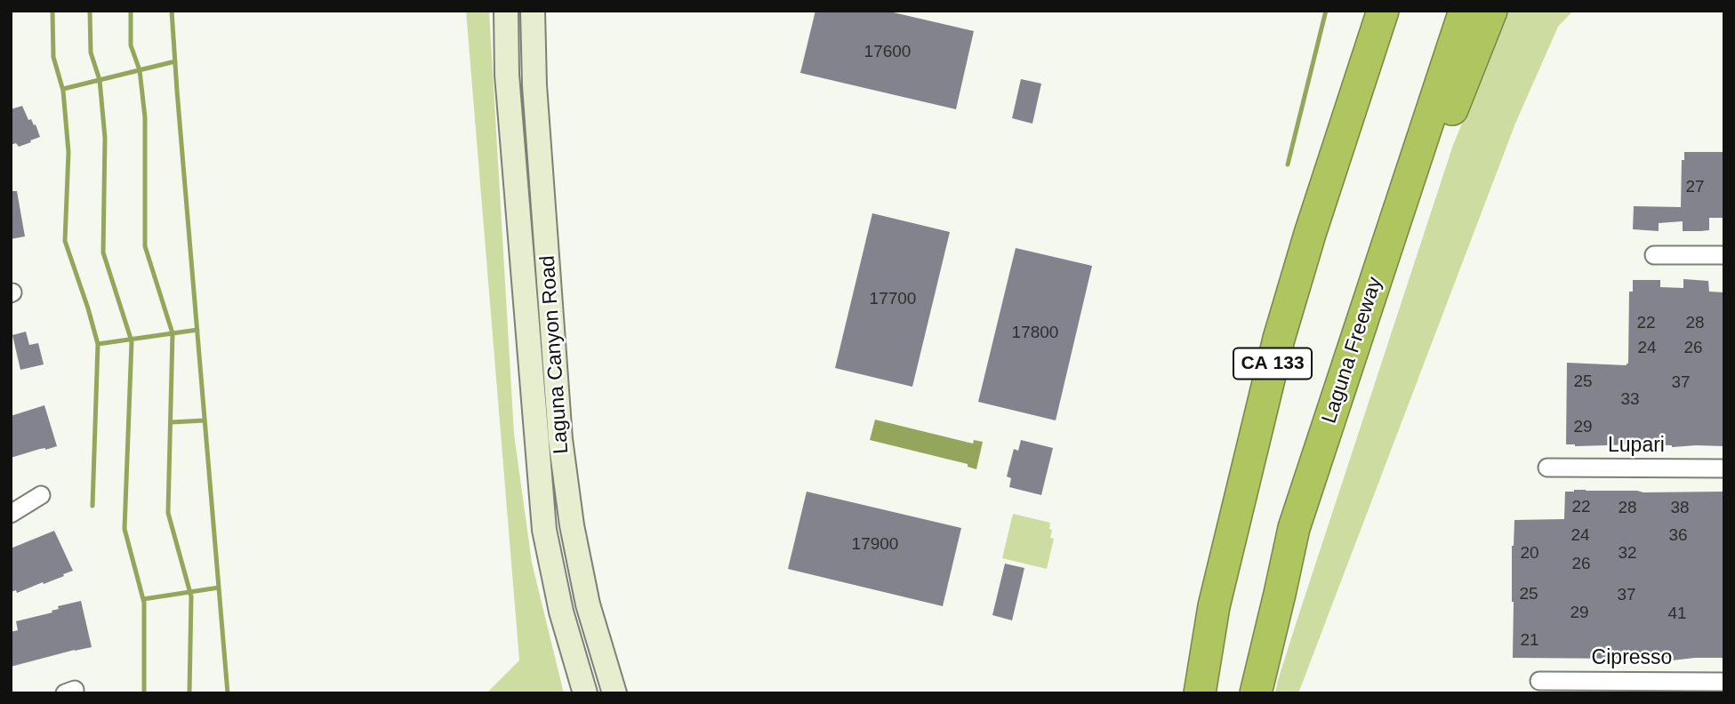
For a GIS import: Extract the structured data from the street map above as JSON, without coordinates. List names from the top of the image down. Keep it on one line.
{"streets":{"highway":["Laguna Freeway","CA 133"],"main road":["Laguna Canyon Road"],"street":["Lupari","Cipresso"]},"house_numbers":["17600","27","17700","22","28","17800","24","26","25","37","33","29","22","28","38","24","36","17900","20","32","26","25","37","29","41","21"]}
